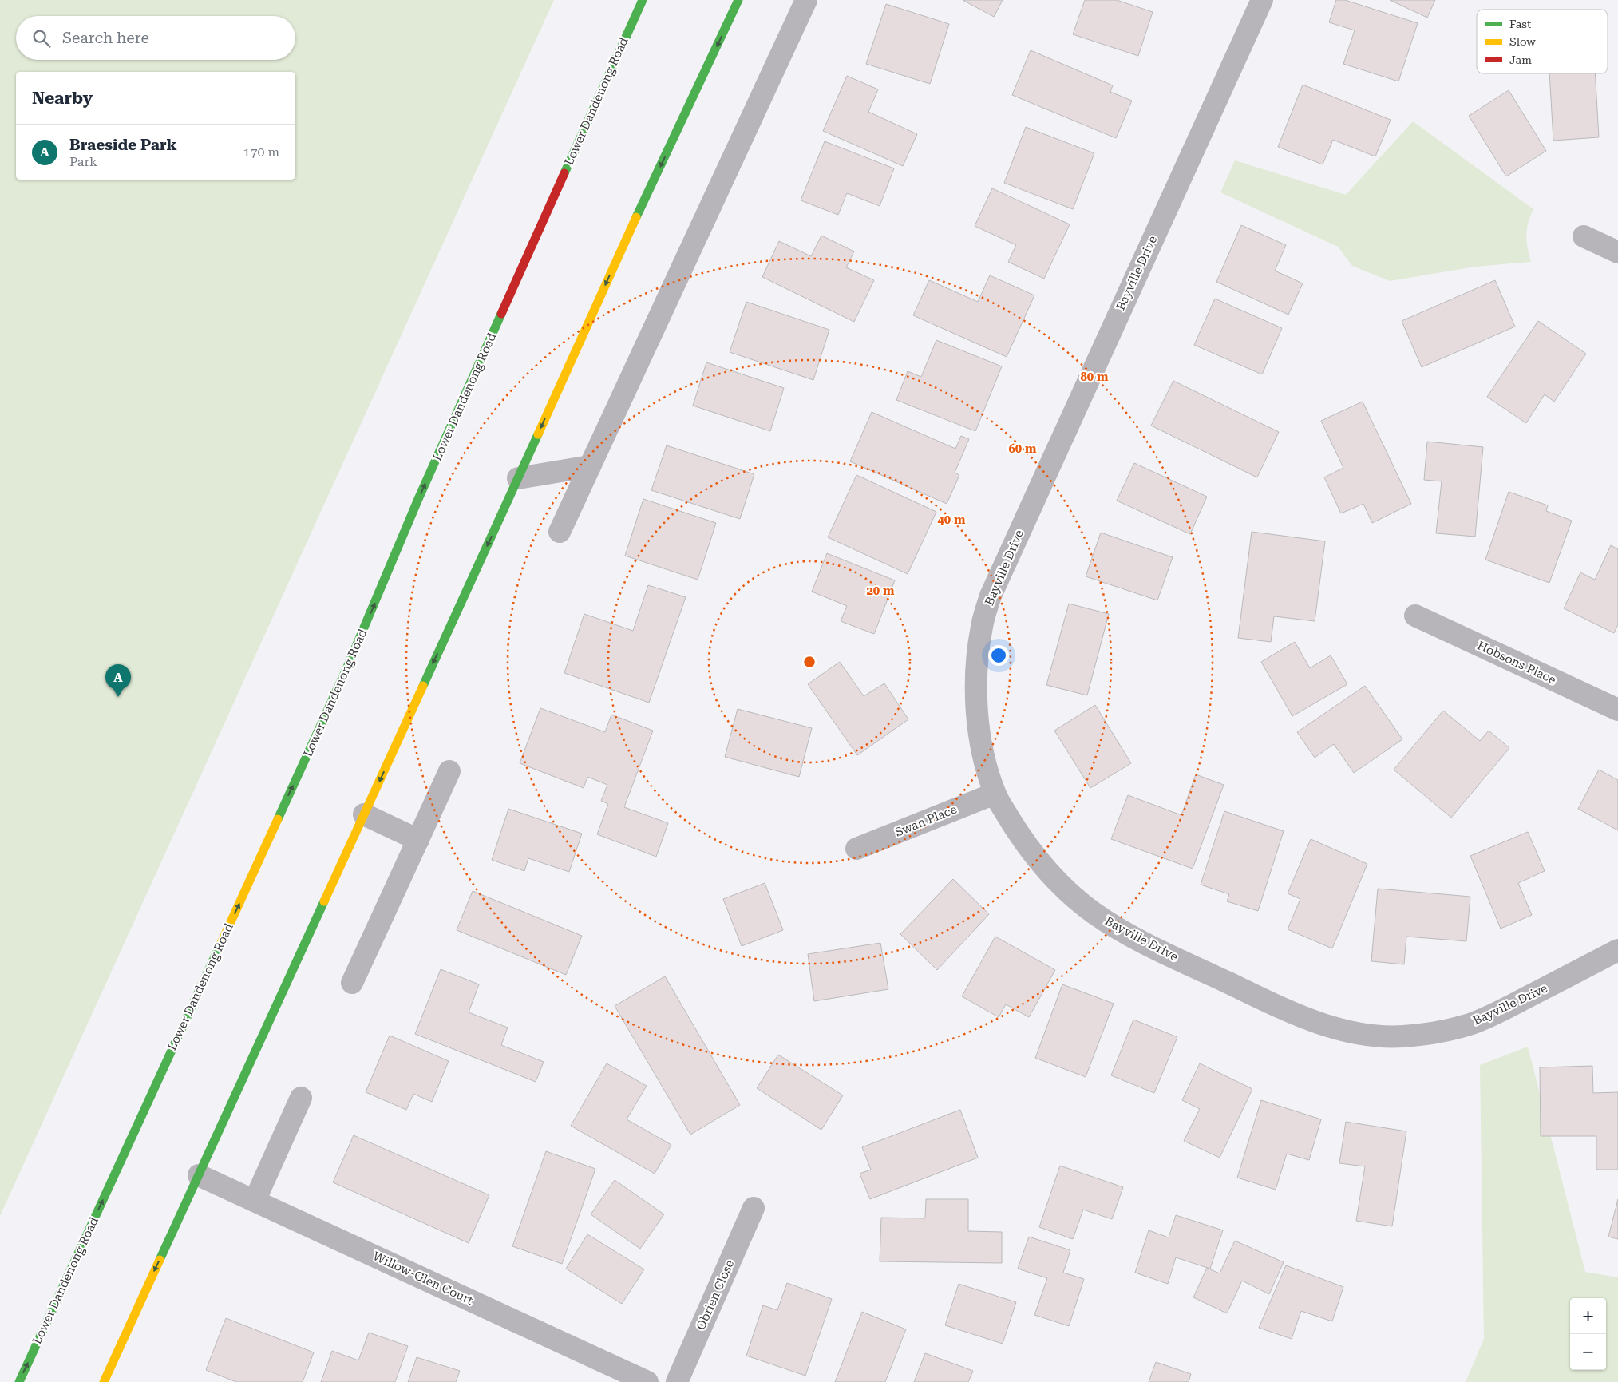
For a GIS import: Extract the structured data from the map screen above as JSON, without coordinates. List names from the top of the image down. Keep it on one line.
{"streets":{"highway":["Lower Dandenong Road"],"street":["Bayville Drive","Hobsons Place","Swan Place","Willow-Glen Court","Obrien Close"]},"crossings":[["Bayville Drive","Swan Place"]],"legend":["Fast","Slow","Jam"],"page":{"search":"Search here","heading":"Nearby","list":[{"mark":"A","name":"Braeside Park","note":"Park","value":"170 m"}],"pins":"A","map_buttons":["+","−"]},"rings":["80 m","60 m","40 m","20 m"]}
